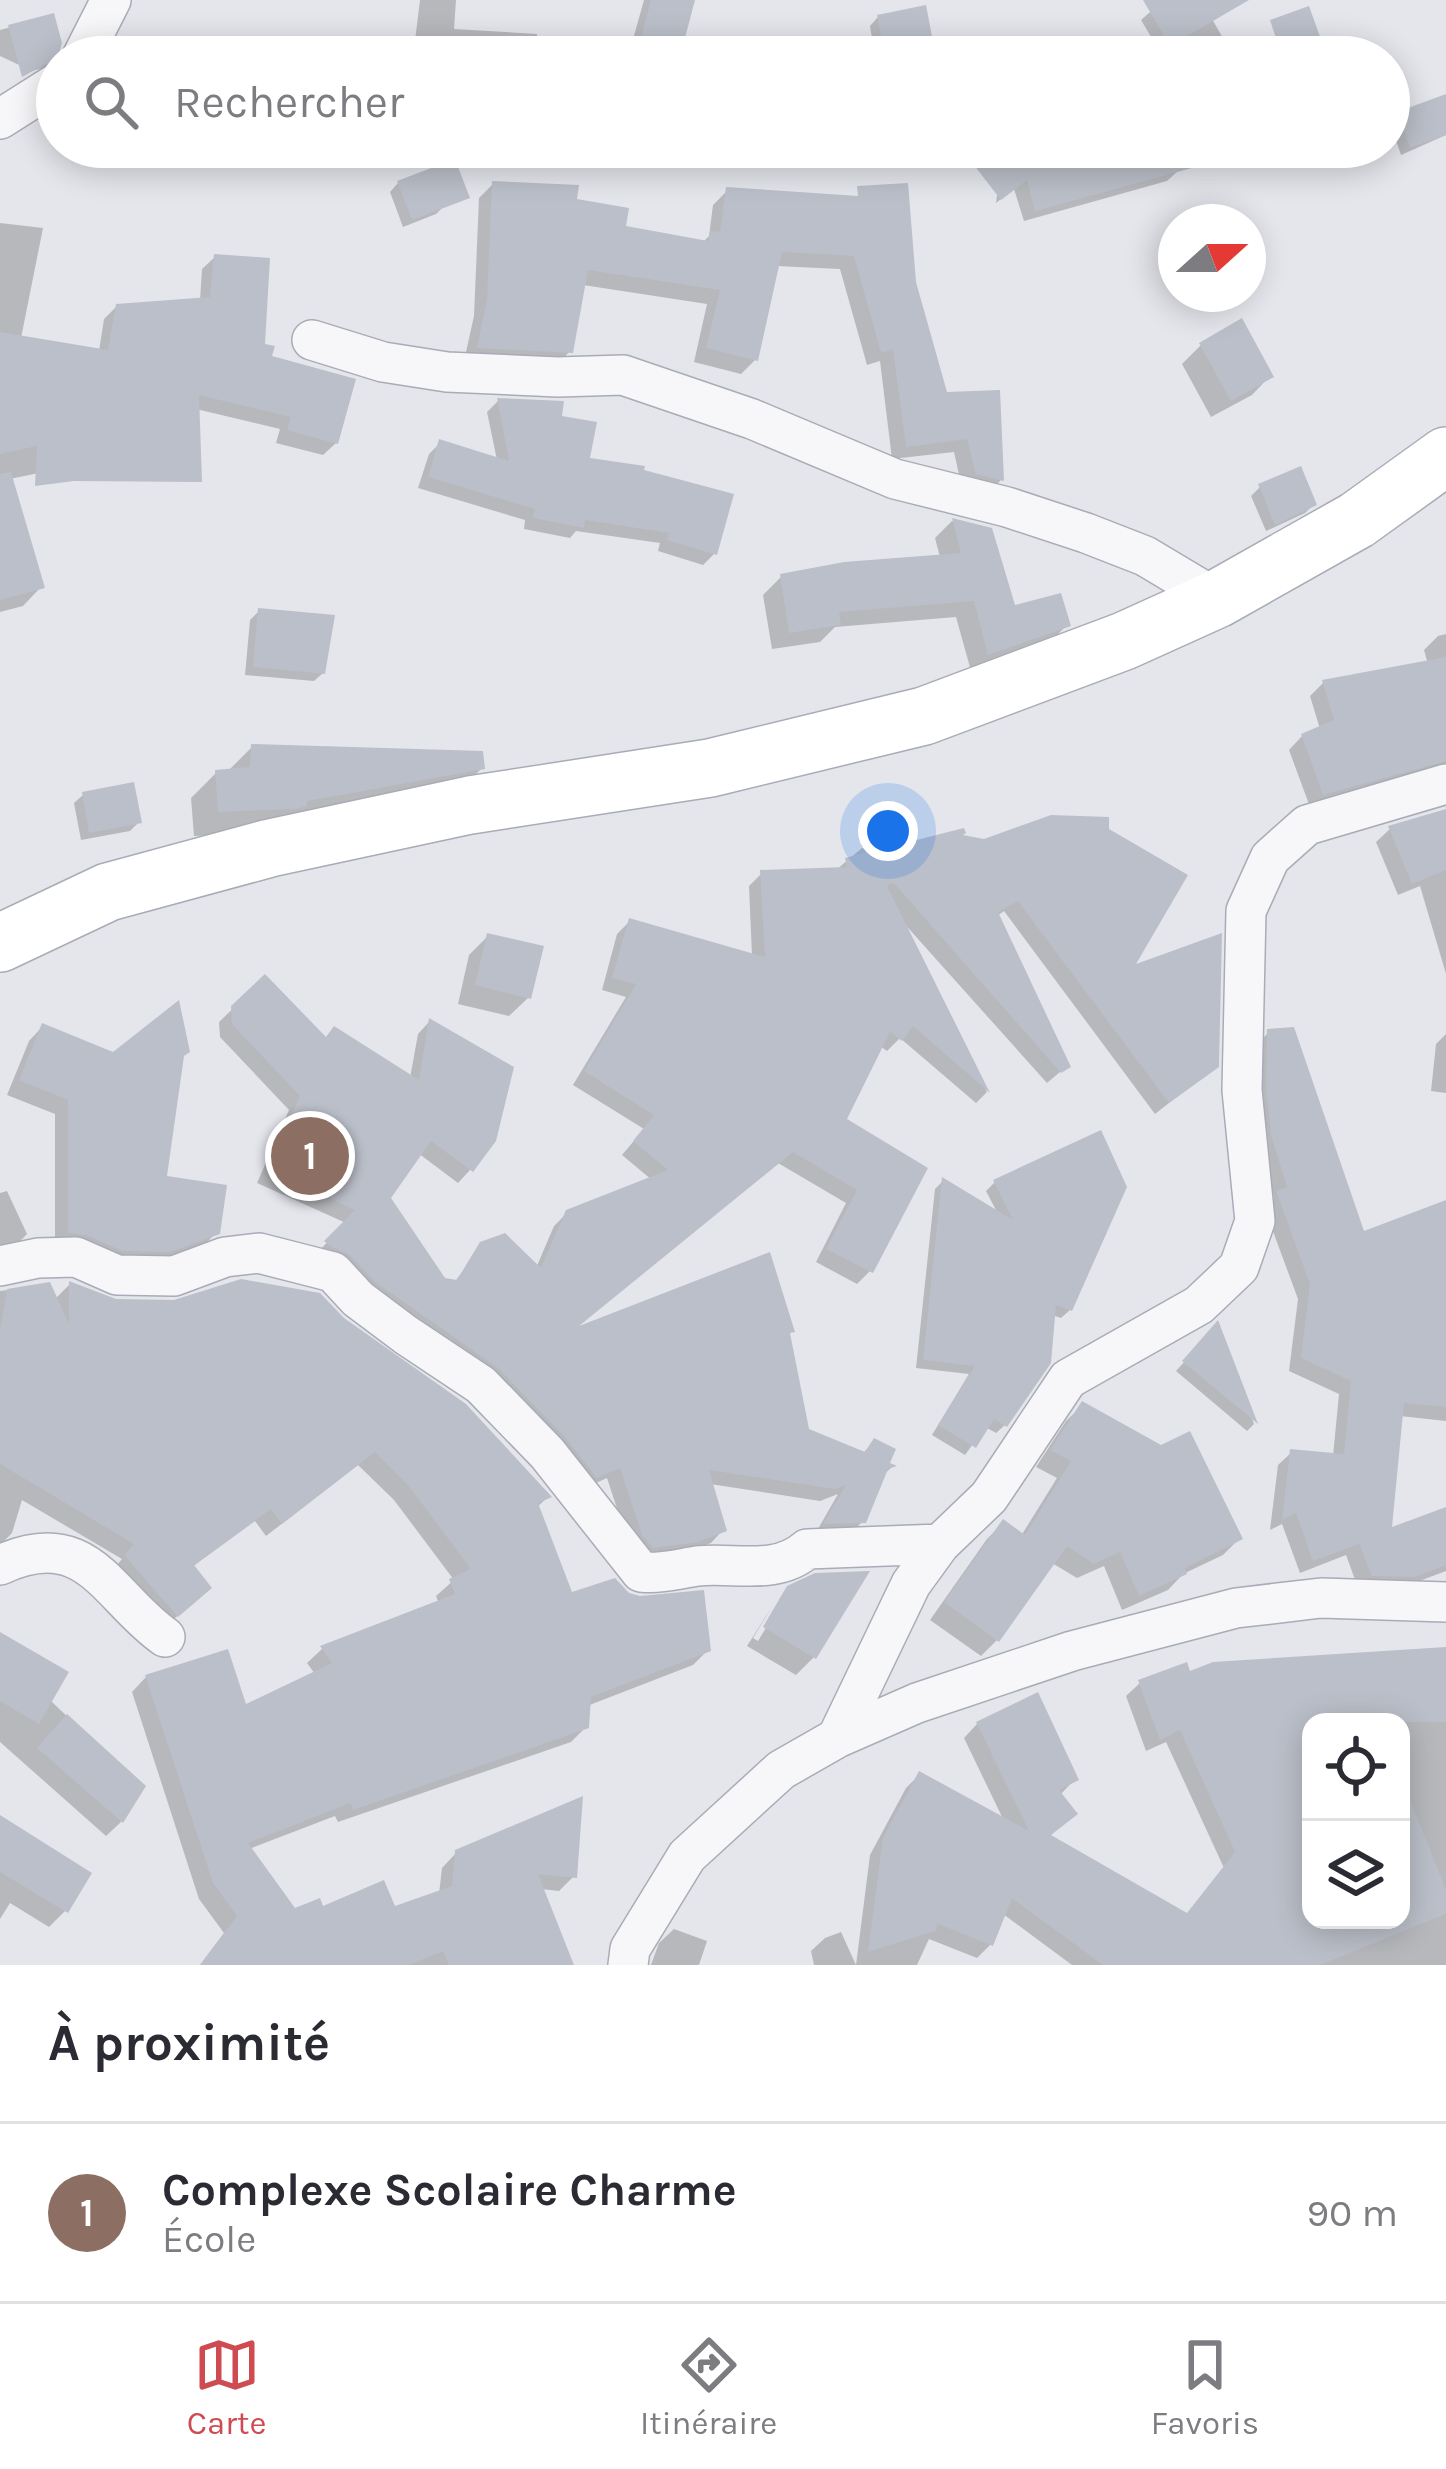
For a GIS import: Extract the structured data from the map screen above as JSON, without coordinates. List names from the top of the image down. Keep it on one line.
{"north":"right","page":{"search":"Rechercher","pins":"1","heading":"À proximité","list":[{"mark":"1","name":"Complexe Scolaire Charme","note":"École","value":"90 m"}],"nav":["Carte","Itinéraire","Favoris"]}}
